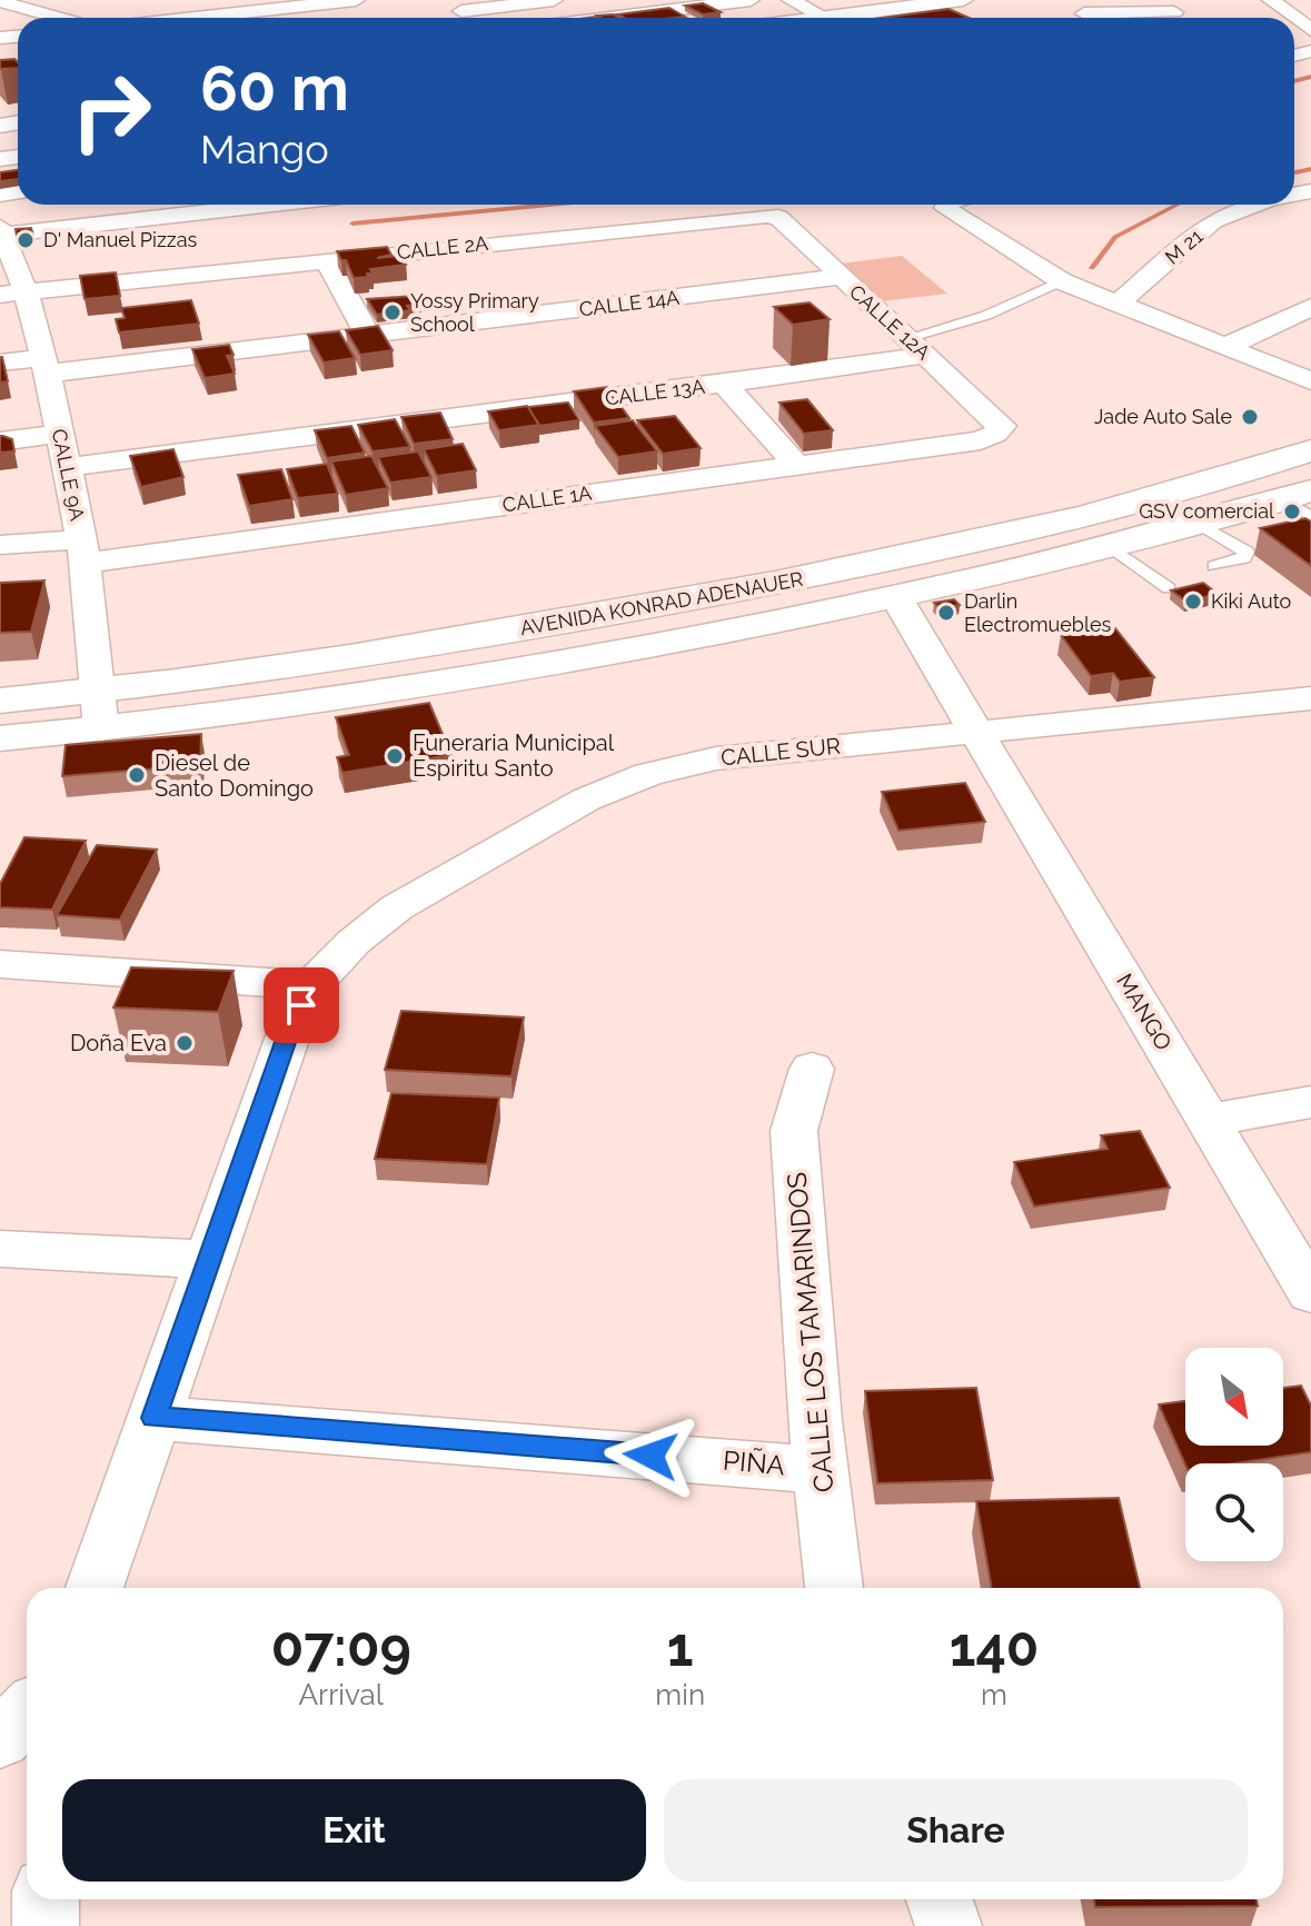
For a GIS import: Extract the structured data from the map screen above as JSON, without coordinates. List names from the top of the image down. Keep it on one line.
{"streets":{"main road":["AVENIDA KONRAD ADENAUER"],"street":["M 21","CALLE 2A","CALLE 14A","CALLE 12A","CALLE 13A","CALLE 9A","CALLE 1A","CALLE SUR","MANGO","CALLE LOS TAMARINDOS","PIÑA"]},"crossings":[["CALLE 2A","CALLE 12A"],["CALLE 2A","CALLE 9A"],["CALLE 14A","CALLE 12A"],["CALLE 14A","CALLE 9A"],["CALLE 12A","CALLE 13A"],["CALLE 12A","CALLE 1A"],["CALLE 13A","CALLE 9A"],["CALLE 9A","CALLE 1A"],["CALLE 9A","AVENIDA KONRAD ADENAUER"],["AVENIDA KONRAD ADENAUER","MANGO"],["CALLE SUR","MANGO"],["CALLE LOS TAMARINDOS","PIÑA"]],"places":["D' Manuel Pizzas","Yossy Primary School","Jade Auto Sale","GSV comercial","Kiki Auto","Darlin Electromuebles","Funeraria Municipal Espiritu Santo","Diesel de Santo Domingo","Doña Eva"],"north":"bottom right","page":{"turn":["60 m","Mango"],"eta":["07:09","Arrival","1","min","140","m"],"buttons":["Exit","Share"]}}
